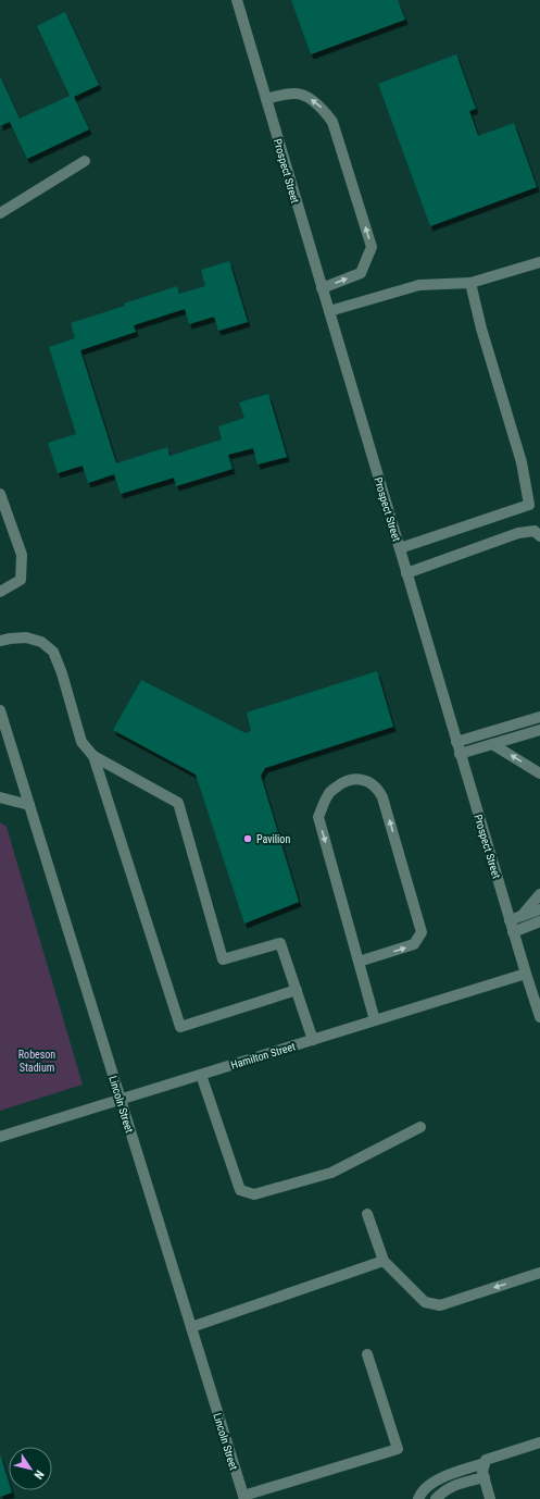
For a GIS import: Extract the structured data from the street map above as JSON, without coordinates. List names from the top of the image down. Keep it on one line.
{"streets":{"street":["Prospect Street","Hamilton Street","Lincoln Street"]},"crossings":[["Prospect Street","Hamilton Street"],["Hamilton Street","Lincoln Street"]],"parks":["Robeson Stadium"],"places":["Pavilion"],"north":"bottom right"}
